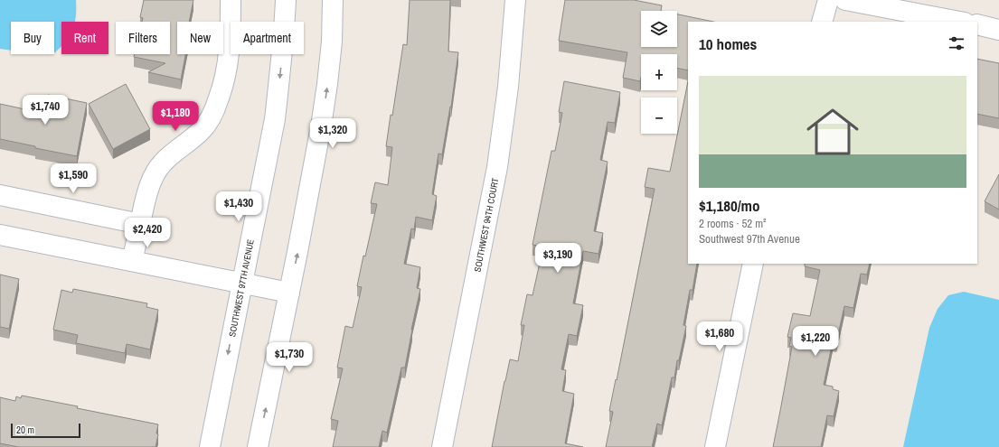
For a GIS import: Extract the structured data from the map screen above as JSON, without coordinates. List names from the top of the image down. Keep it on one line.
{"streets":{"street":["SOUTHWEST 94TH COURT","SOUTHWEST 97TH AVENUE"]},"scale_bar":"20 m","page":{"map_buttons":["+","−"],"chip":["Buy","Rent","Filters","New","Apartment"],"heading":"10 homes","list":[{"name":"$1,180/mo","note":"2 rooms · 52 m² · Southwest 97th Avenue"}],"price":["$1,740","$1,180","$1,320","$1,590","$1,430","$2,420","$3,190","$1,680","$1,220","$1,730"],"scale":"20 m"}}
